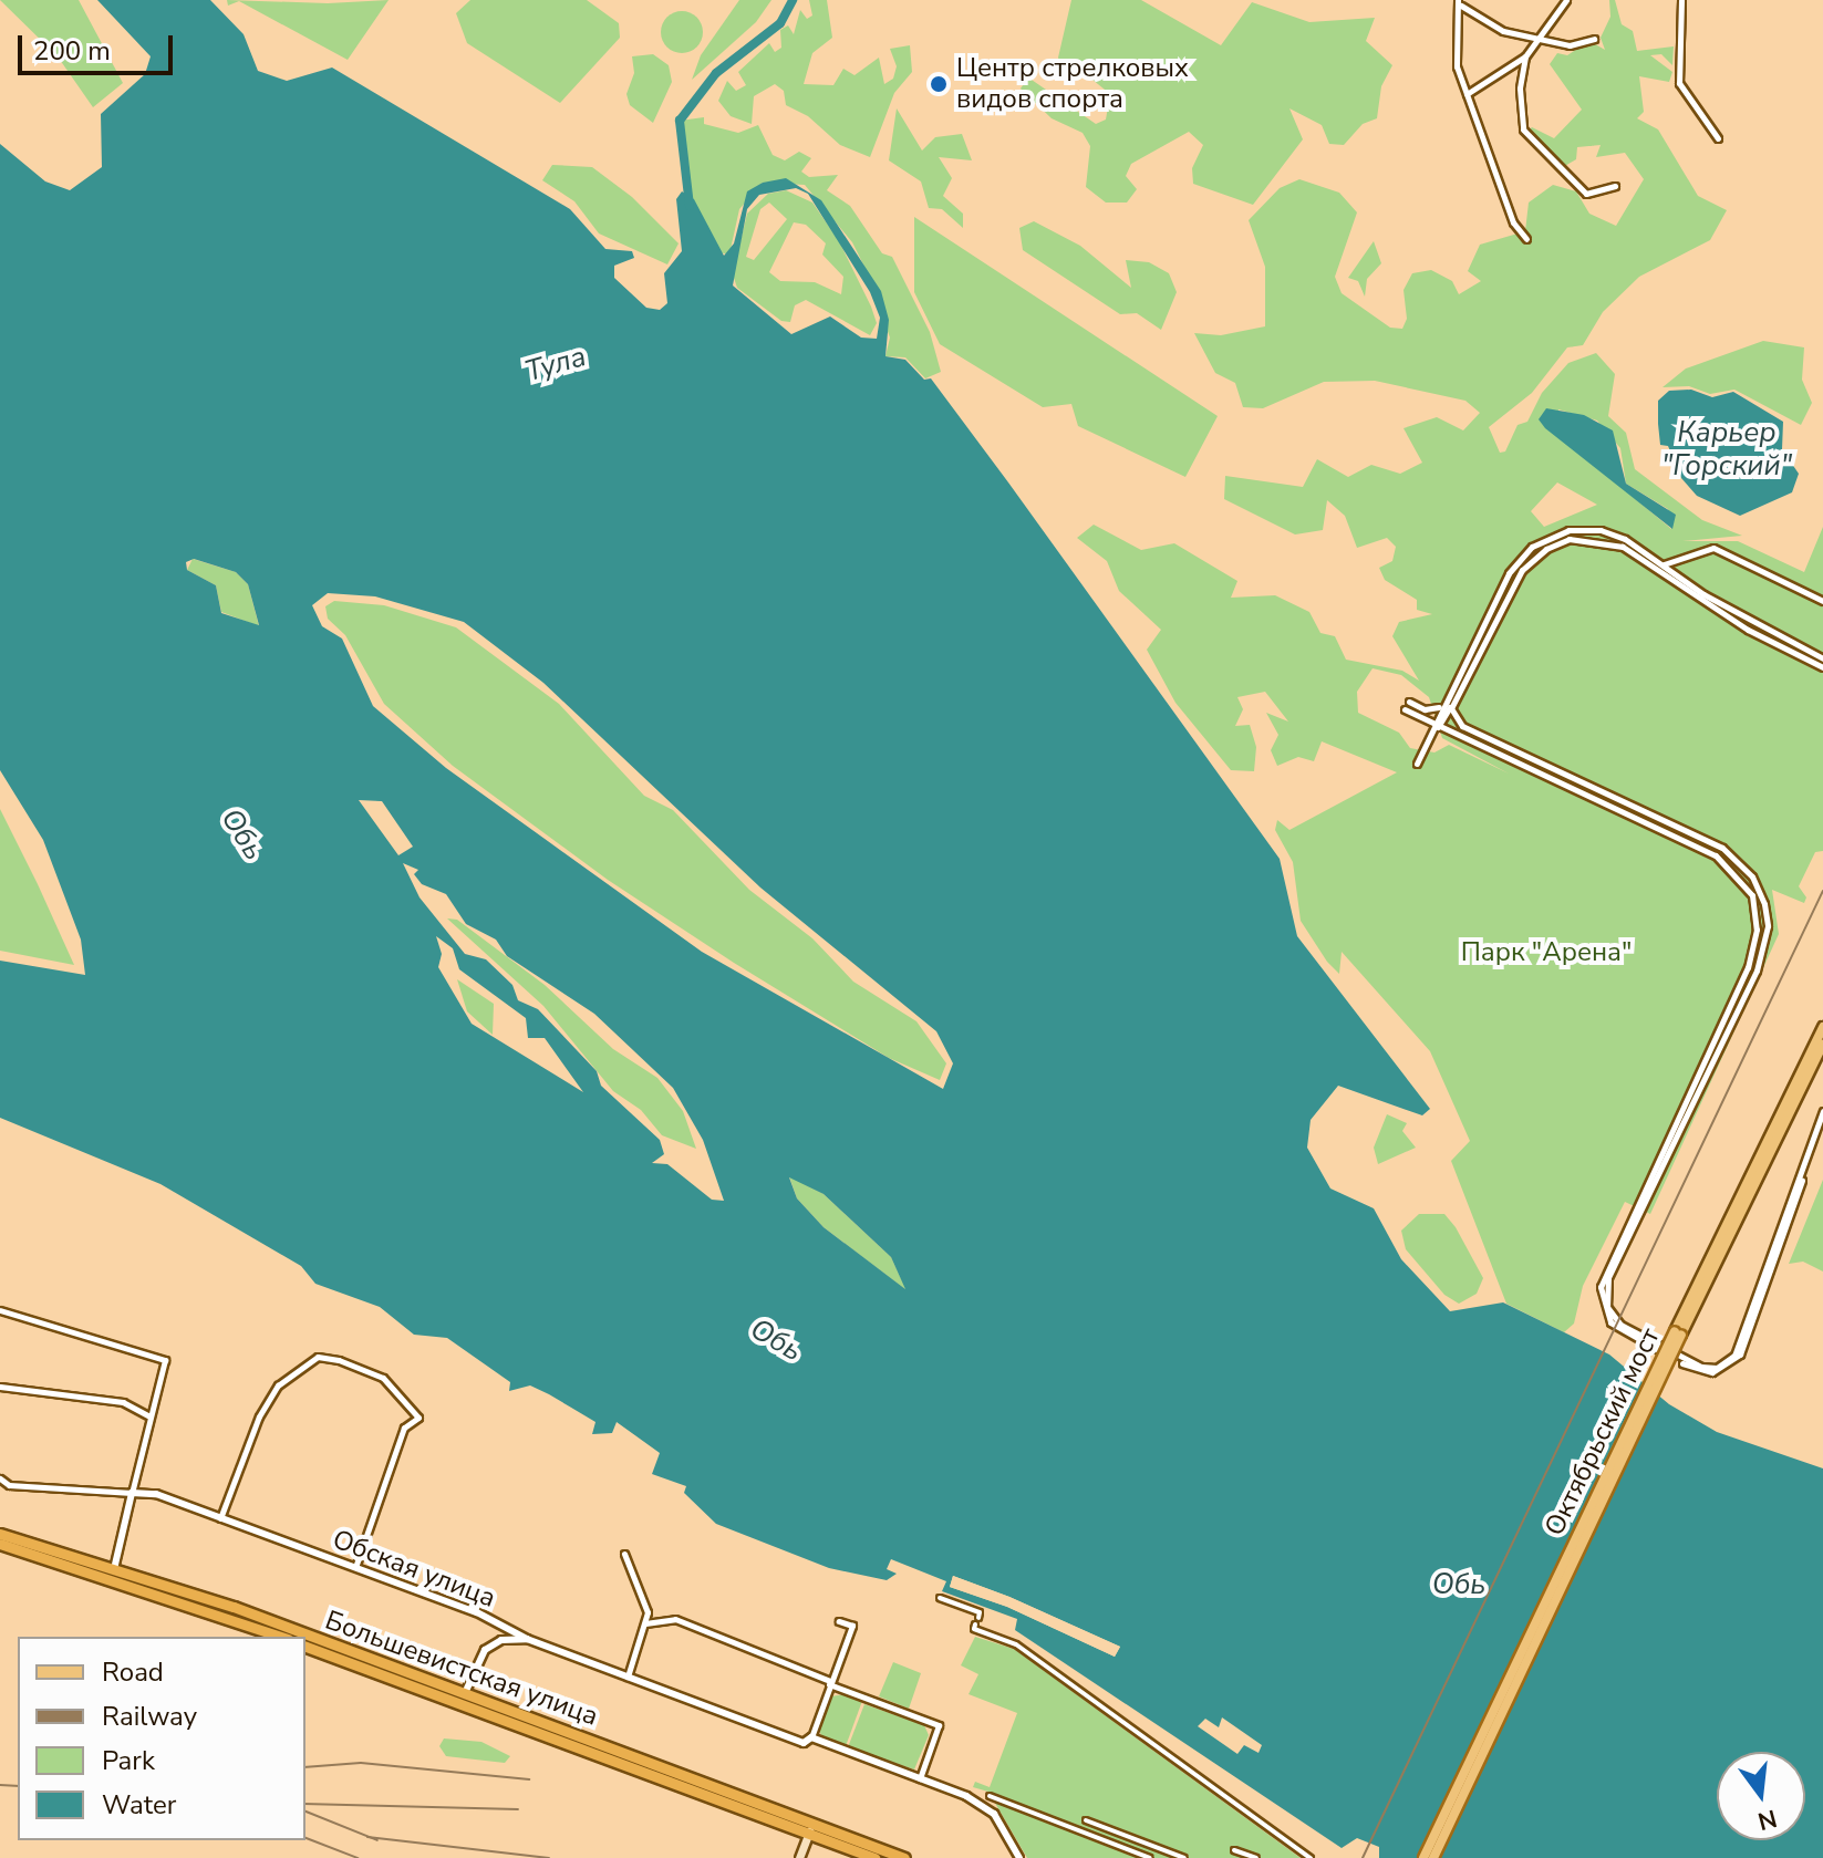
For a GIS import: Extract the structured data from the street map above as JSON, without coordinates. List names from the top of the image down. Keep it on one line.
{"streets":{"highway":["Большевистская улица"],"main road":["Октябрьский мост"],"street":["Обская улица"]},"water":["Тула","Карьер \"Горский\"","Обь"],"parks":["Парк \"Арена\""],"places":["Центр стрелковых видов спорта"],"legend":["Road","Railway","Park","Water"],"scale_bar":"200 m","north":"bottom"}
